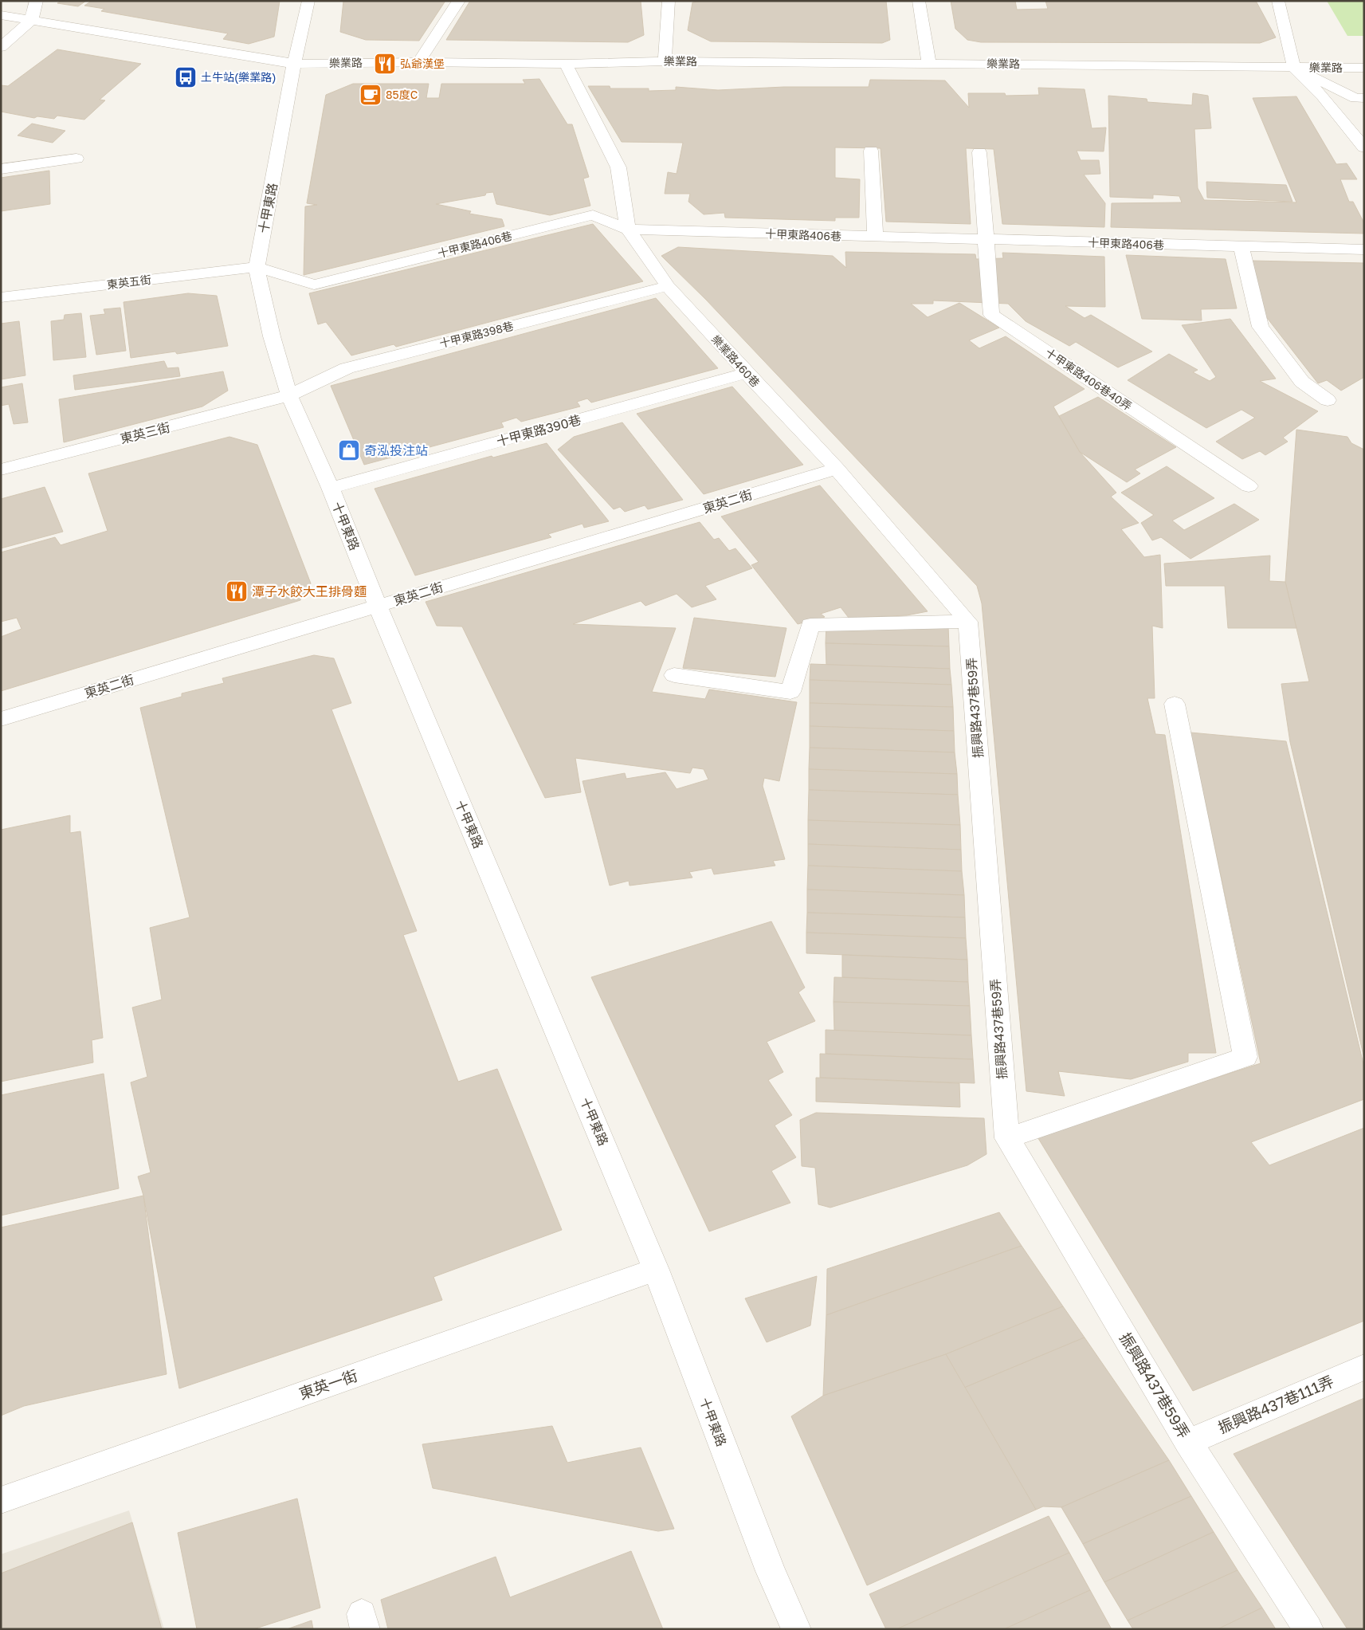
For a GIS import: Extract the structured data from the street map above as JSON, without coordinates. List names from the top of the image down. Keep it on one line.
{"streets":{"street":["樂業路","十甲東路","十甲東路406巷","東英五街","十甲東路398巷","樂業路460巷","十甲東路406巷40弄","十甲東路390巷","東英三街","東英二街","振興路437巷59弄","東英一街","振興路437巷111弄"]},"crossings":[["樂業路","十甲東路"],["樂業路","樂業路460巷"],["十甲東路","十甲東路406巷"],["十甲東路","東英五街"],["十甲東路","十甲東路398巷"],["十甲東路","十甲東路390巷"],["十甲東路","東英三街"],["十甲東路","東英二街"],["十甲東路","東英一街"],["十甲東路406巷","東英五街"],["十甲東路406巷","樂業路460巷"],["十甲東路406巷","十甲東路406巷40弄"],["十甲東路398巷","樂業路460巷"],["十甲東路398巷","東英三街"],["樂業路460巷","十甲東路390巷"],["樂業路460巷","東英二街"],["樂業路460巷","振興路437巷59弄"],["振興路437巷59弄","振興路437巷111弄"]],"places":{"restaurant":["弘爺漢堡","潭子水餃大王排骨麵"],"bus stop":["土牛站(樂業路)"],"cafe":["85度C"],"shop":["奇泓投注站"]}}
